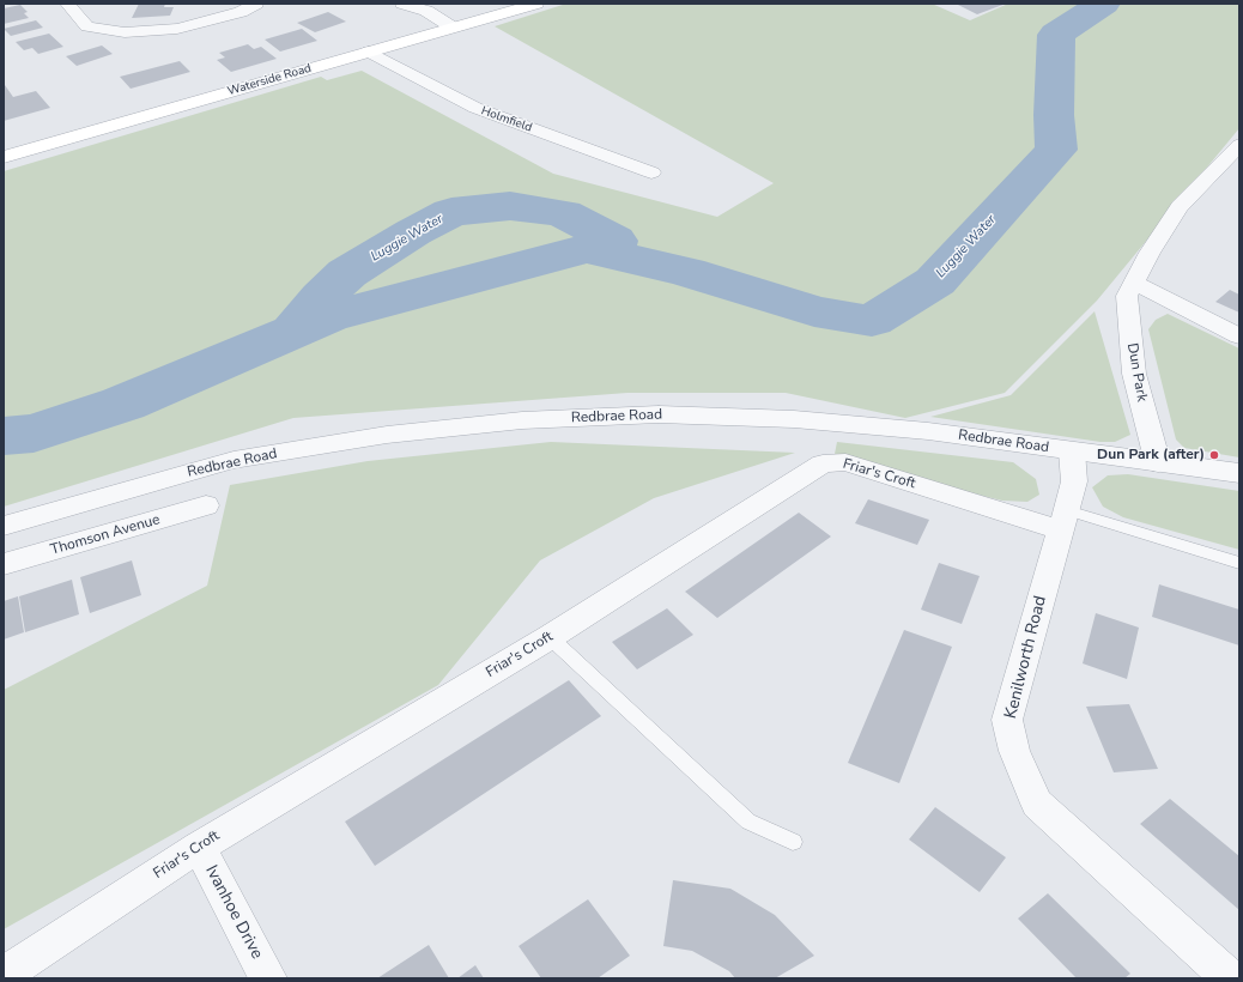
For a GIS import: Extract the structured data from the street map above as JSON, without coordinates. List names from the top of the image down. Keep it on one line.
{"streets":{"main road":["Waterside Road"],"street":["Holmfield","Dun Park","Redbrae Road","Friar's Croft","Thomson Avenue","Kenilworth Road","Ivanhoe Drive"]},"crossings":[["Waterside Road","Holmfield"],["Dun Park","Redbrae Road"],["Redbrae Road","Kenilworth Road"],["Friar's Croft","Kenilworth Road"],["Friar's Croft","Ivanhoe Drive"]],"water":["Luggie Water"],"places":["Dun Park (after)"]}
